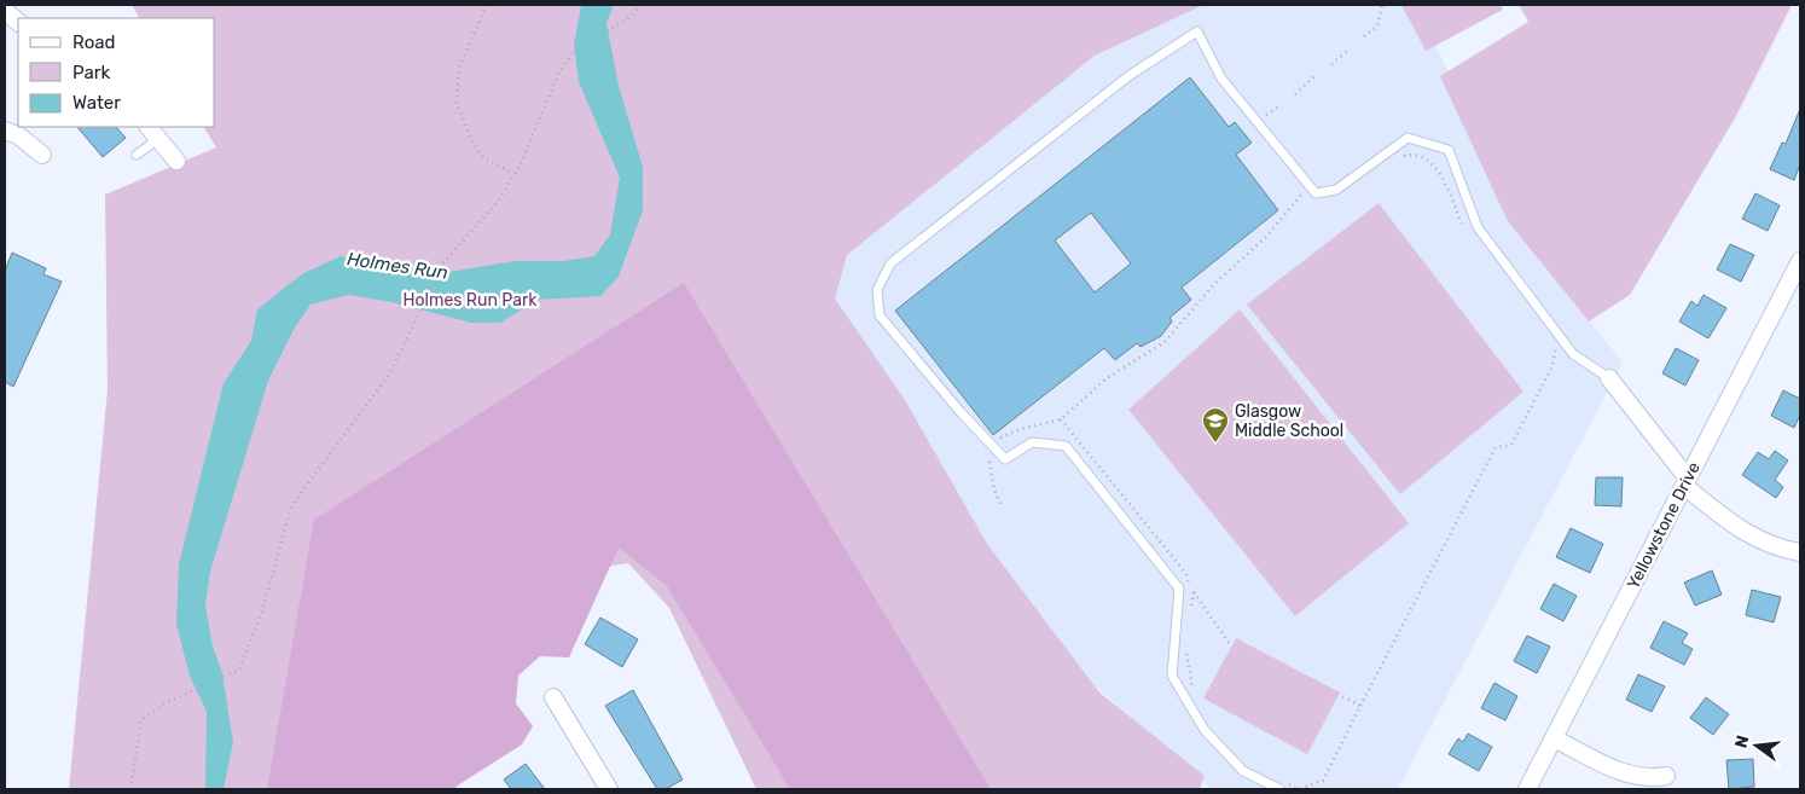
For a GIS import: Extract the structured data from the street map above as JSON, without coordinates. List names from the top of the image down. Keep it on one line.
{"streets":{"street":["Yellowstone Drive"]},"water":["Holmes Run"],"parks":["Holmes Run Park"],"places":{"school or university":["Glasgow Middle School"]},"legend":["Road","Park","Water"],"north":"left"}
